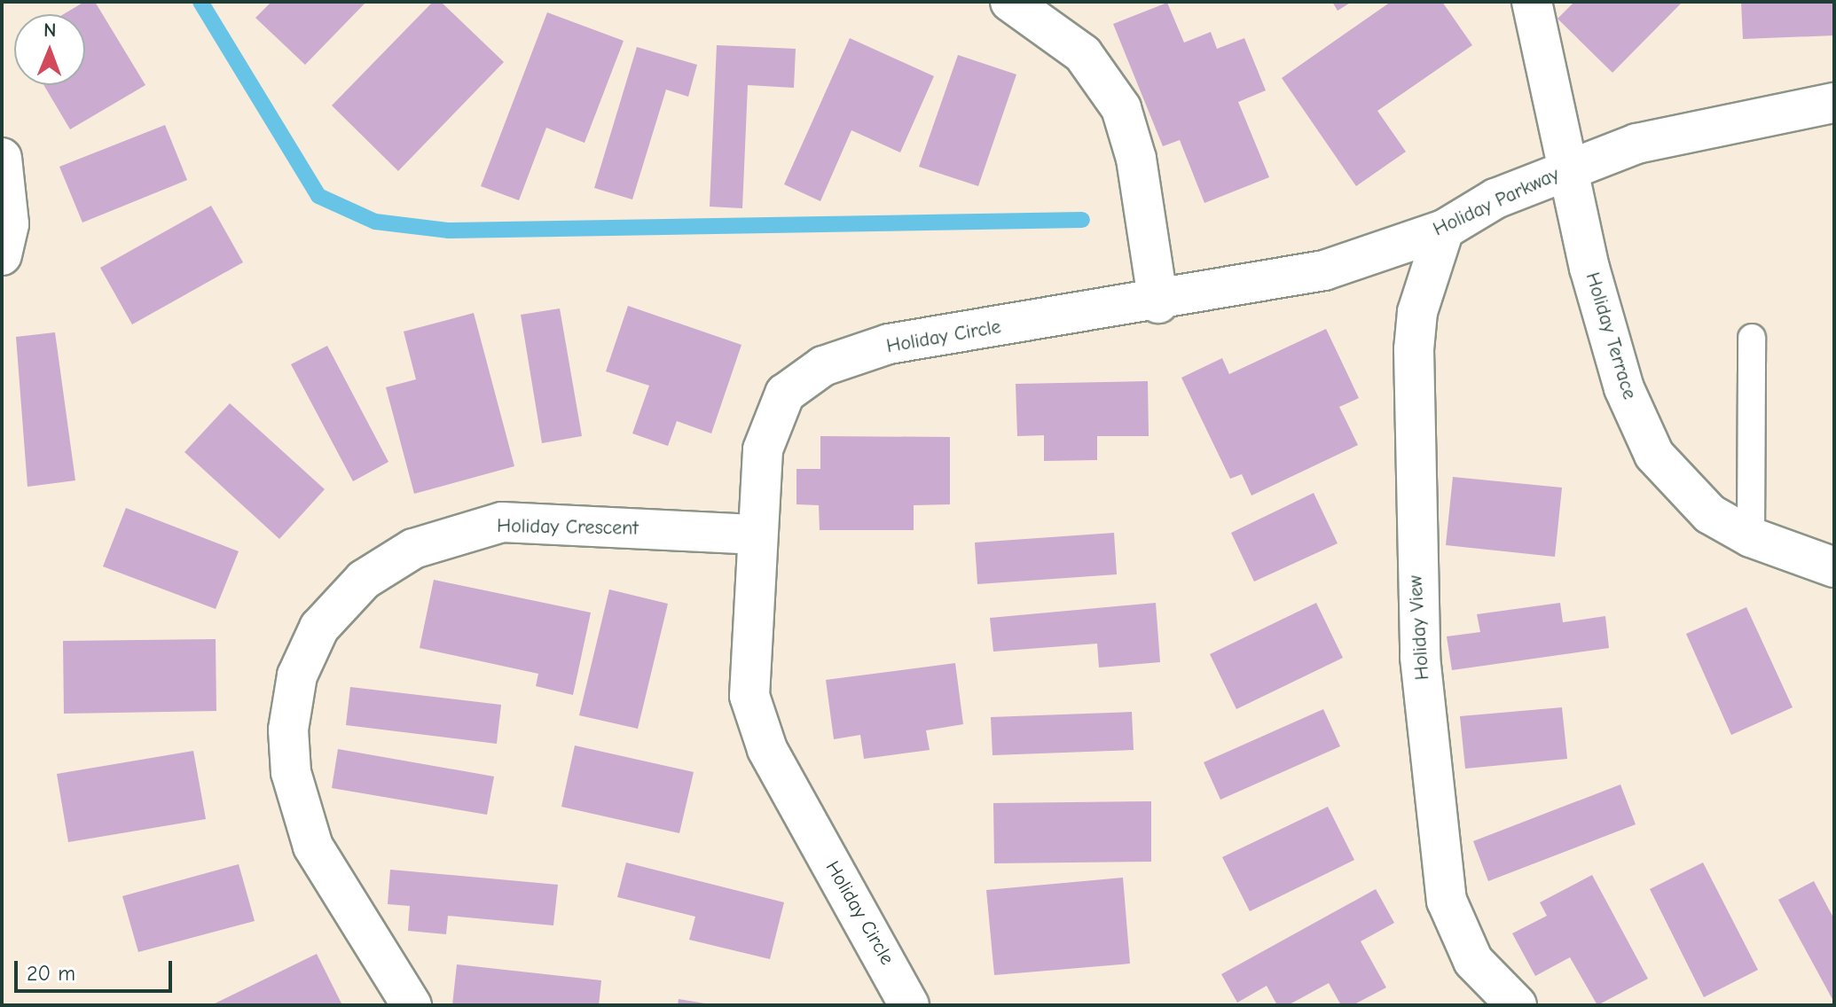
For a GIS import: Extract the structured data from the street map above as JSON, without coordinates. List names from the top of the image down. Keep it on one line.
{"streets":{"street":["Holiday Parkway","Holiday Terrace","Holiday Circle","Holiday Crescent","Holiday View"]},"crossings":[["Holiday Parkway","Holiday Terrace"],["Holiday Parkway","Holiday Circle"],["Holiday Parkway","Holiday View"],["Holiday Circle","Holiday Crescent"]],"scale_bar":"20 m","north":"top"}
